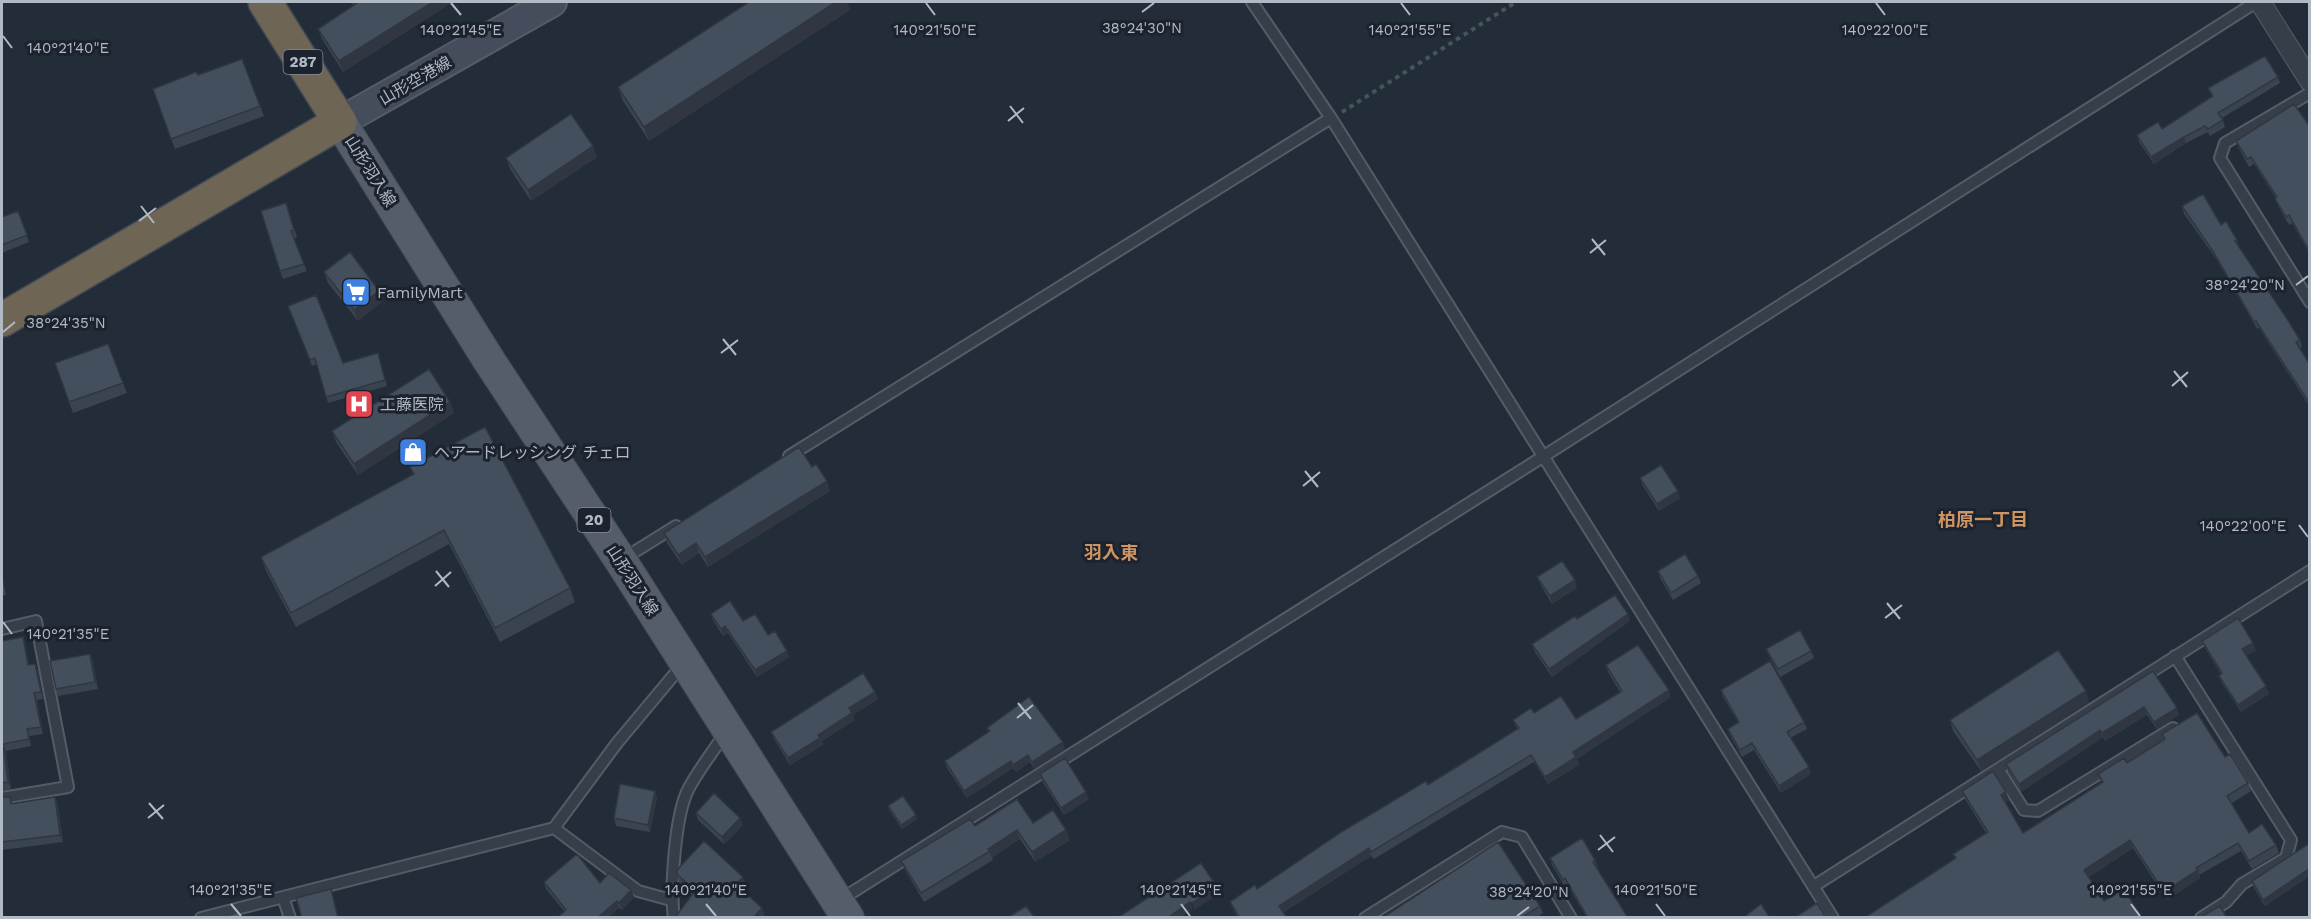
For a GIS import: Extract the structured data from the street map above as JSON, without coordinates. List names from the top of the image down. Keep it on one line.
{"streets":{"highway":["287"],"main road":["山形空港線","山形羽入線","20"]},"crossings":[["287","山形空港線"],["287","山形羽入線"],["山形空港線","山形羽入線"]],"districts":["柏原一丁目","羽入東"],"places":{"supermarket":["FamilyMart"],"hospital":["工藤医院"],"shop":["ヘアードレッシング チェロ"]},"coordinates":["38°24'30\"N","140°22'00\"E","140°21'45\"E","140°21'50\"E","140°21'55\"E","140°21'40\"E","38°24'20\"N","38°24'35\"N","140°21'35\"E"]}
